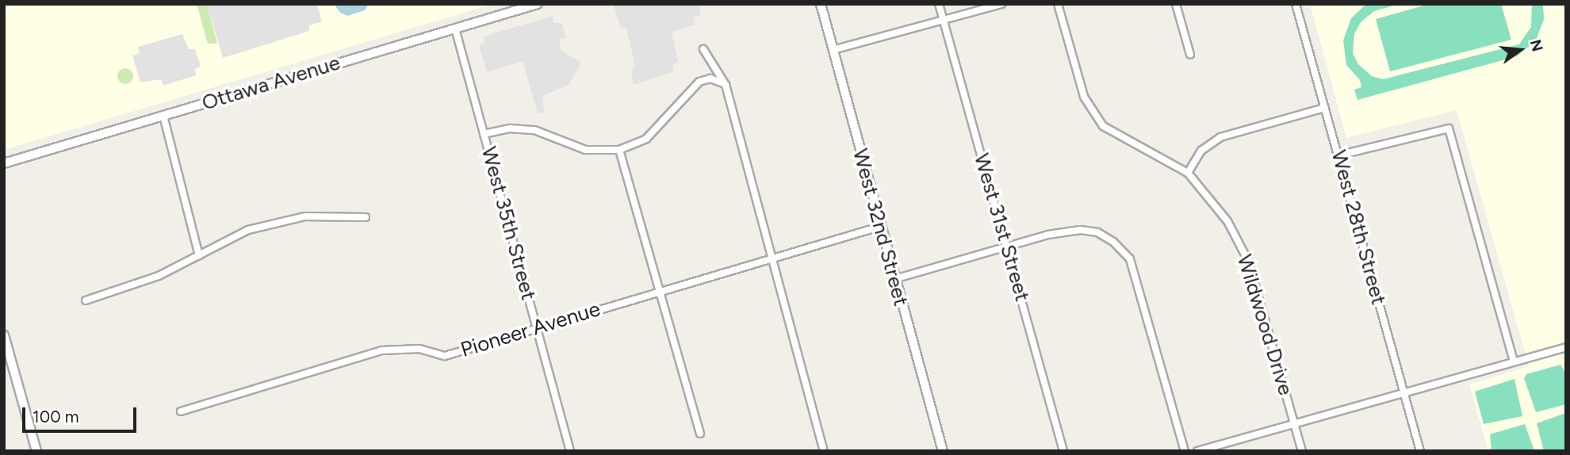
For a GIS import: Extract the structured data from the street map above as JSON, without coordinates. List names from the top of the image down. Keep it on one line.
{"streets":{"street":["Ottawa Avenue","West 35th Street","West 32nd Street","West 31st Street","West 28th Street","Wildwood Drive","Pioneer Avenue"]},"crossings":[["Ottawa Avenue","West 35th Street"],["West 35th Street","Pioneer Avenue"],["West 32nd Street","Pioneer Avenue"]],"scale_bar":"100 m","north":"right"}
